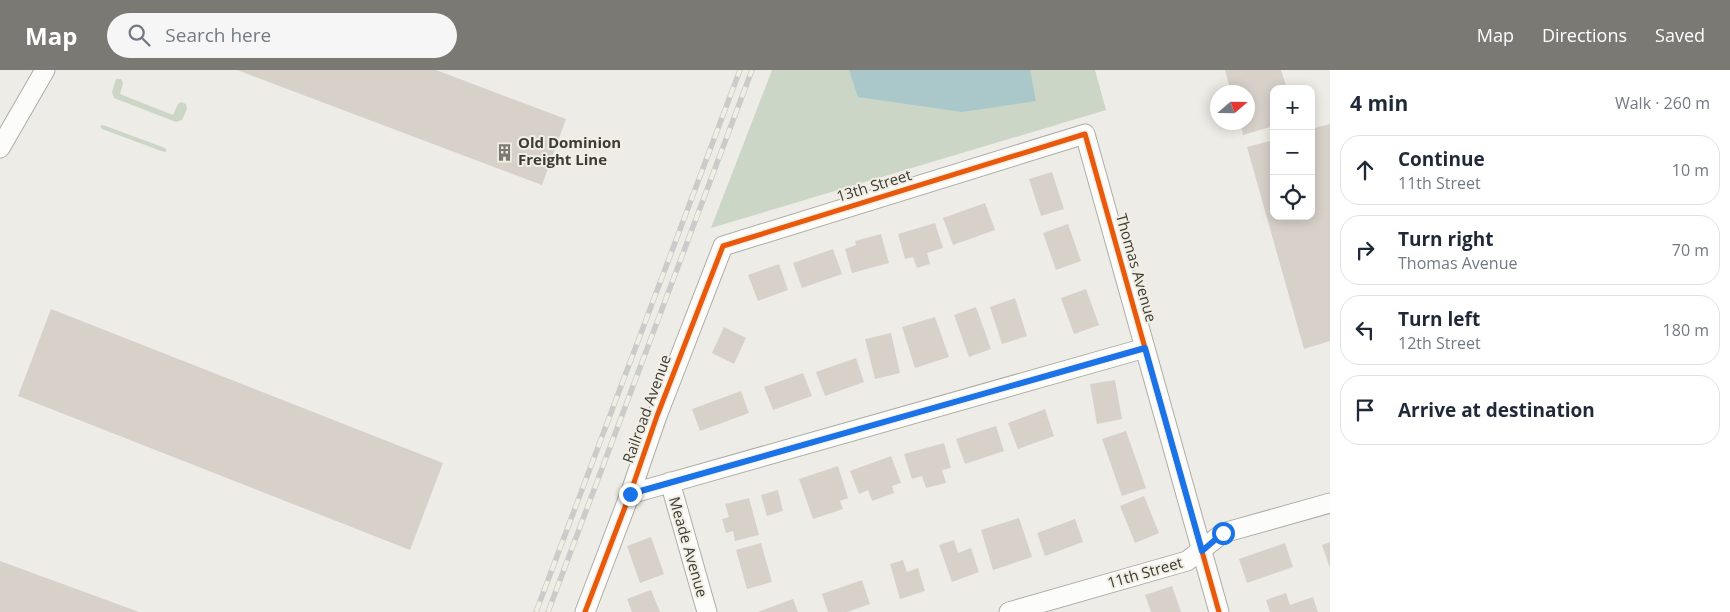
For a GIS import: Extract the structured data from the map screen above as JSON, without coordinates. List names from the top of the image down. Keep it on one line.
{"streets":{"street":["13th Street","Thomas Avenue","Railroad Avenue","Meade Avenue","11th Street"]},"crossings":[["13th Street","Thomas Avenue"],["13th Street","Railroad Avenue"],["Thomas Avenue","11th Street"]],"places":{"building":["Old Dominion Freight Line"]},"north":"right","page":{"header":"Map","search":"Search here","nav":["Map","Directions","Saved"],"heading":["4 min","Walk · 260 m"],"map_buttons":["+","−"],"list":[["Continue","11th Street","10 m"],["Turn right","Thomas Avenue","70 m"],["Turn left","12th Street","180 m"],"Arrive at destination"]}}
